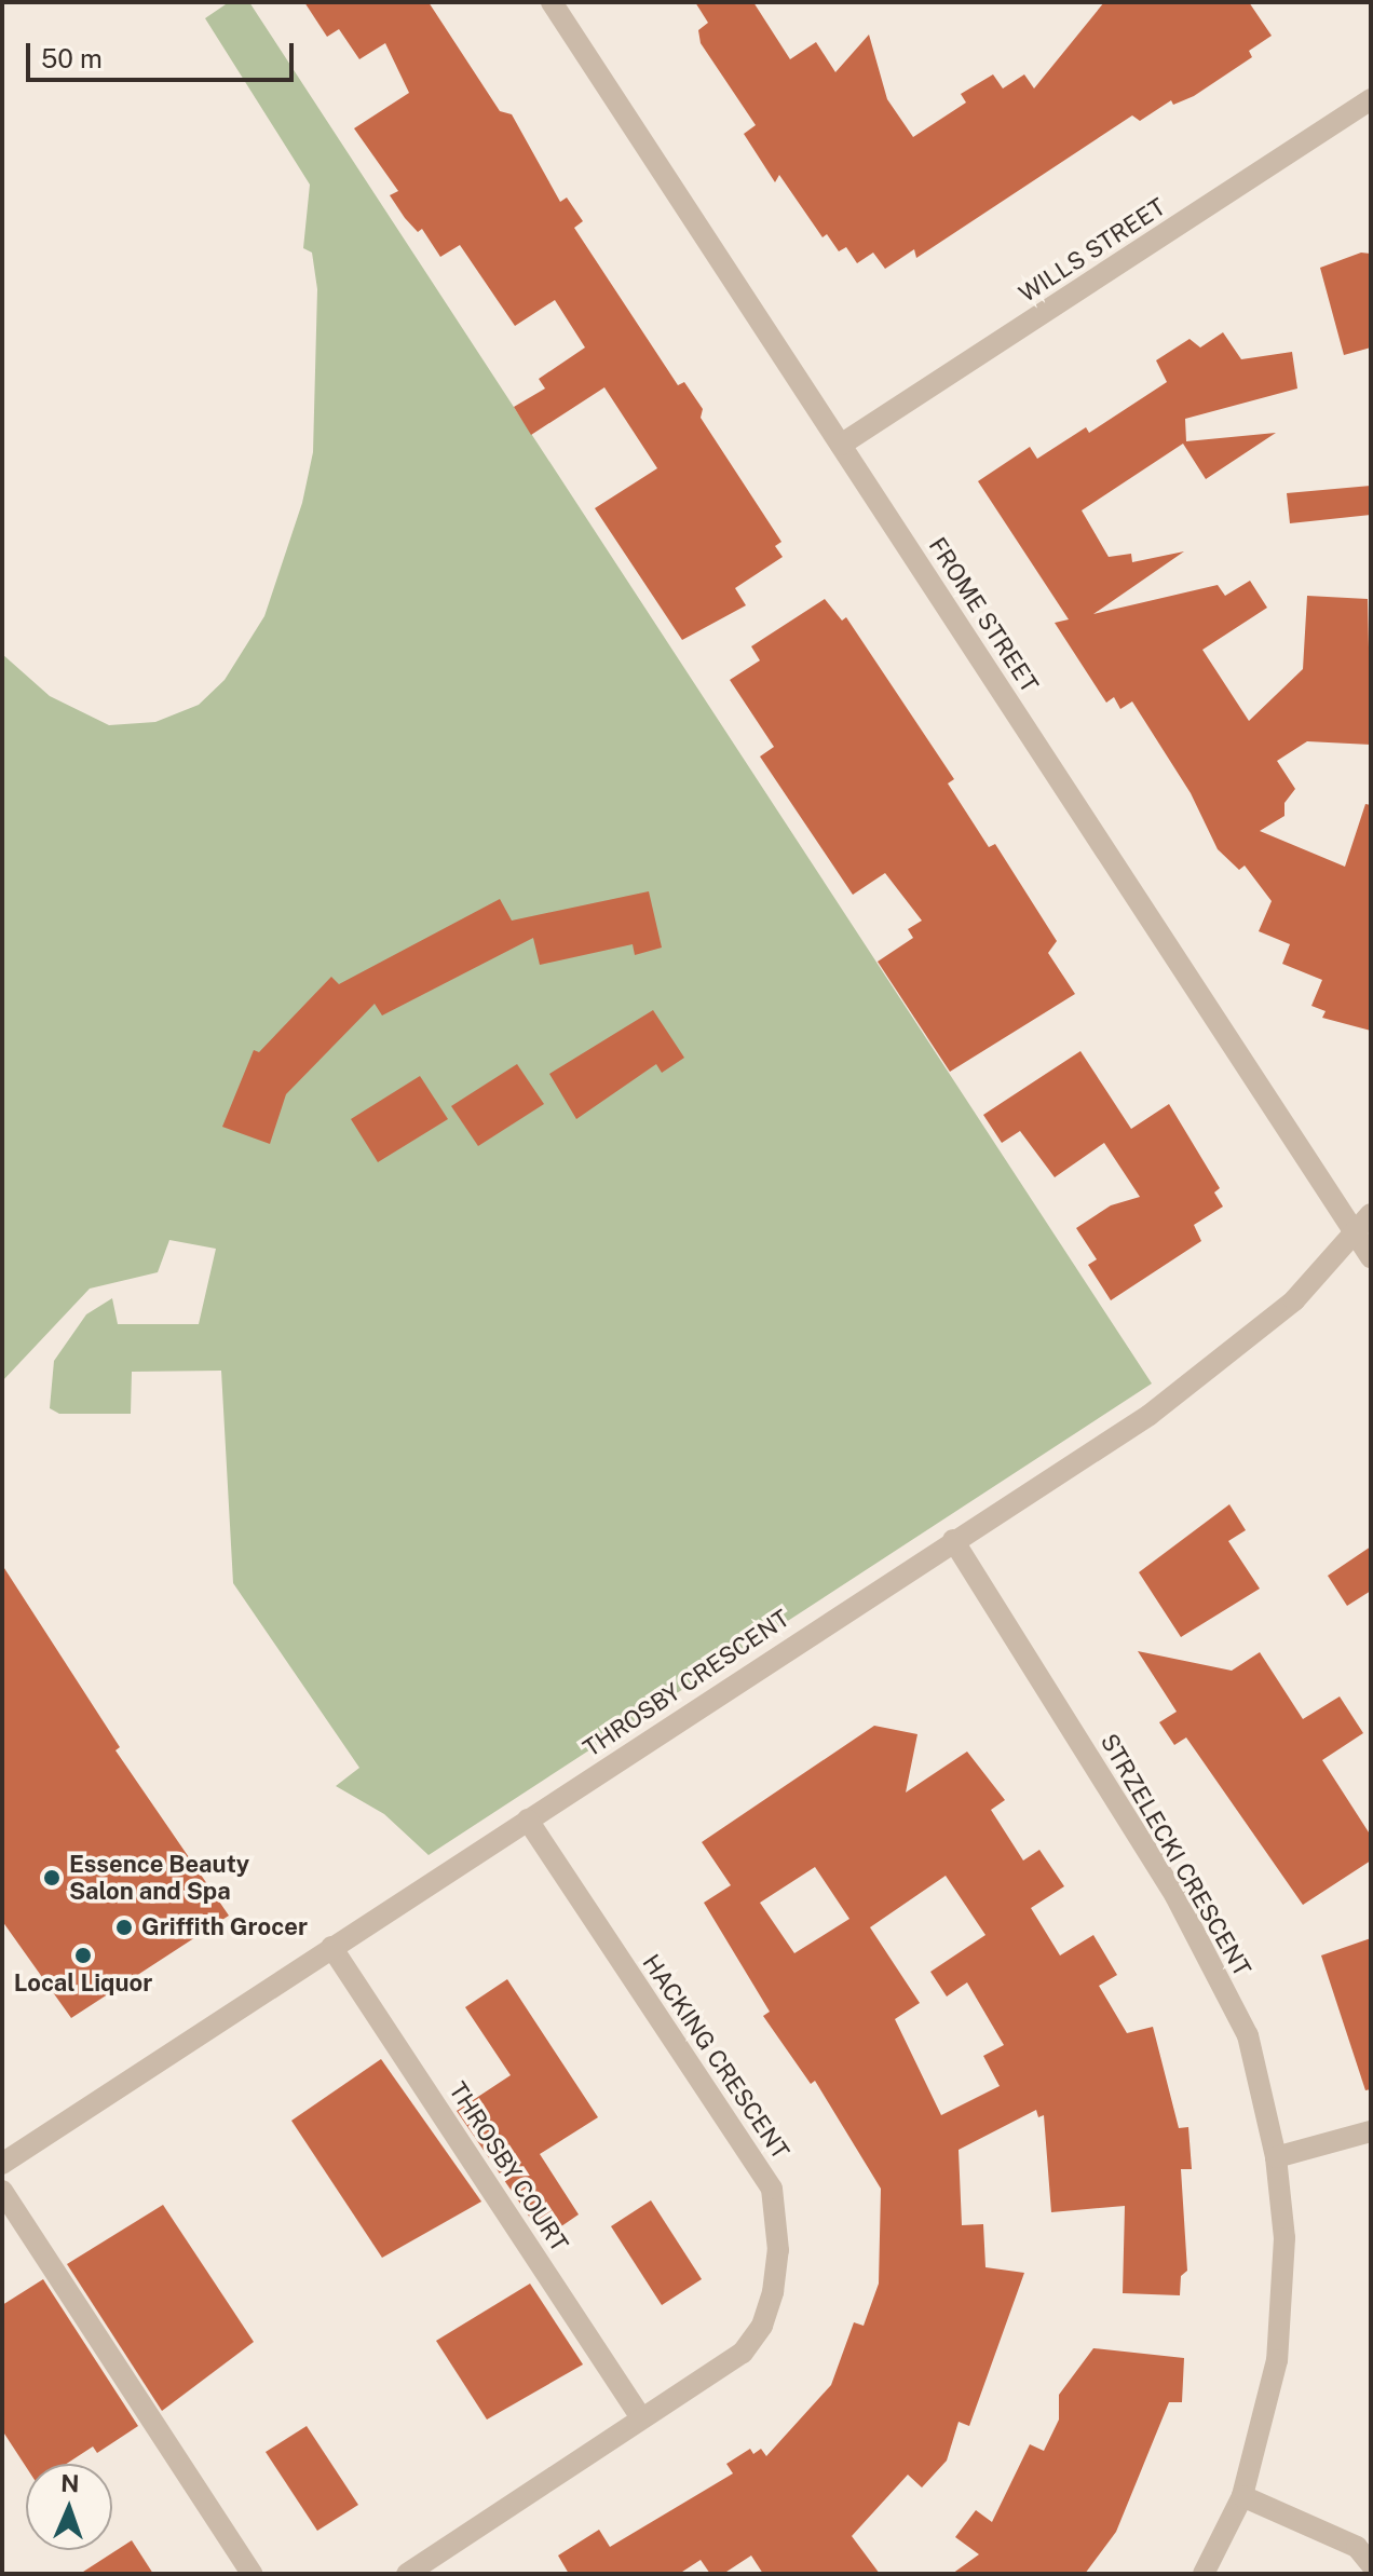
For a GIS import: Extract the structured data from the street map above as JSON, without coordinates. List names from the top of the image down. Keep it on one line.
{"streets":{"street":["WILLS STREET","FROME STREET","THROSBY CRESCENT","STRZELECKI CRESCENT","HACKING CRESCENT","THROSBY COURT"]},"crossings":[["WILLS STREET","FROME STREET"],["FROME STREET","THROSBY CRESCENT"],["THROSBY CRESCENT","STRZELECKI CRESCENT"],["THROSBY CRESCENT","HACKING CRESCENT"],["THROSBY CRESCENT","THROSBY COURT"],["HACKING CRESCENT","THROSBY COURT"]],"places":["Essence Beauty Salon and Spa","Griffith Grocer","Local Liquor"],"scale_bar":"50 m","north":"top"}
